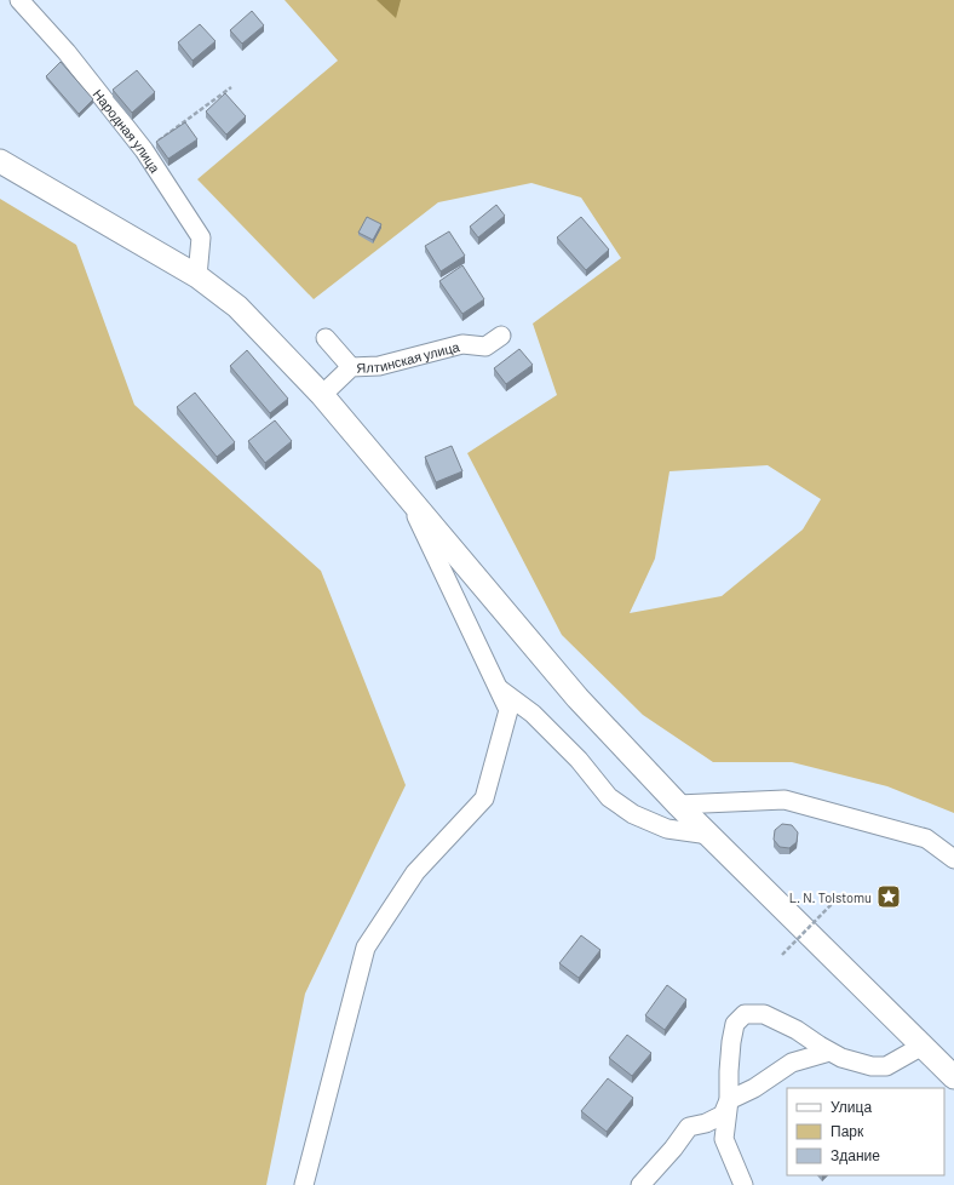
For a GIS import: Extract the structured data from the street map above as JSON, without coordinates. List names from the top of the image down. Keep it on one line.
{"streets":{"street":["Народная улица","Ялтинская улица"]},"places":{"place":["L. N. Tolstomu"]},"legend":["Улица","Парк","Здание"]}
